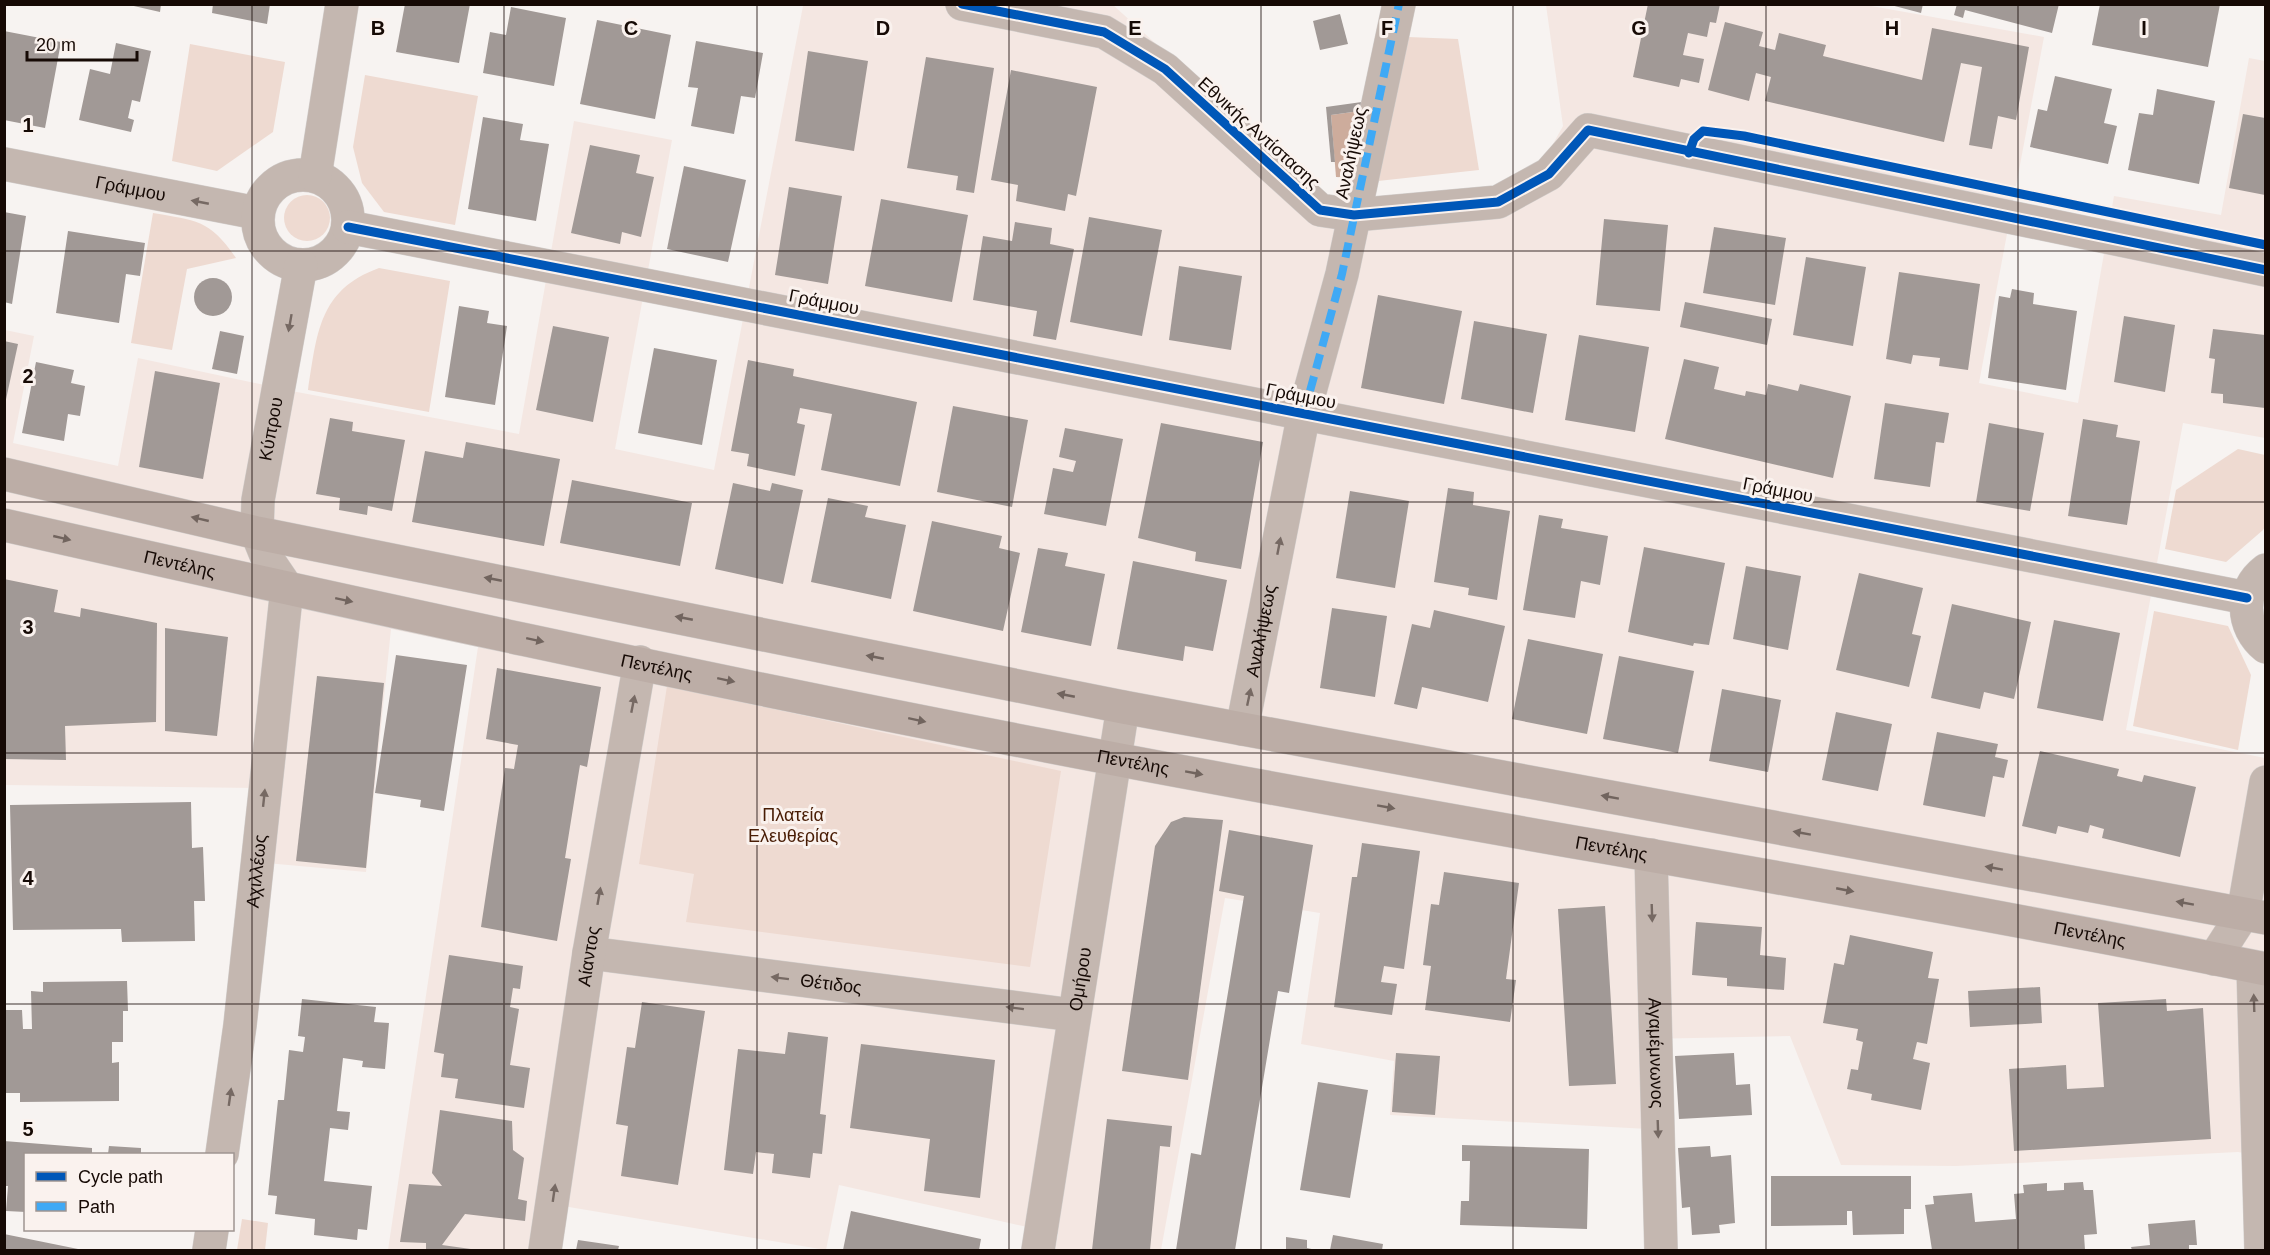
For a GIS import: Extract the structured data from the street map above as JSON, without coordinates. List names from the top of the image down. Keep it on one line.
{"streets":{"main road":["Πεντέλης"],"street":["Εθνικής Αντίστασης","Αναλήψεως","Γράμμου","Κύπρου","Αχιλλέως","Αίαντος","Ομήρου","Θέτιδος","Αγαμέμνωνος"]},"crossings":[["Εθνικής Αντίστασης","Αναλήψεως"],["Αναλήψεως","Γράμμου"],["Γράμμου","Κύπρου"],["Κύπρου","Πεντέλης"],["Κύπρου","Αχιλλέως"],["Πεντέλης","Αχιλλέως"],["Πεντέλης","Αίαντος"],["Πεντέλης","Ομήρου"],["Πεντέλης","Αγαμέμνωνος"],["Αίαντος","Θέτιδος"],["Ομήρου","Θέτιδος"]],"one_way":["Αναλήψεως","Κύπρου","Αχιλλέως","Αίαντος","Θέτιδος","Αγαμέμνωνος"],"parks":["Πλατεία Ελευθερίας"],"legend":["Cycle path","Path"],"scale_bar":"20 m","grid":{"columns":["B","C","D","E","F","G","H","I"],"rows":["1","2","3","4","5"]}}
